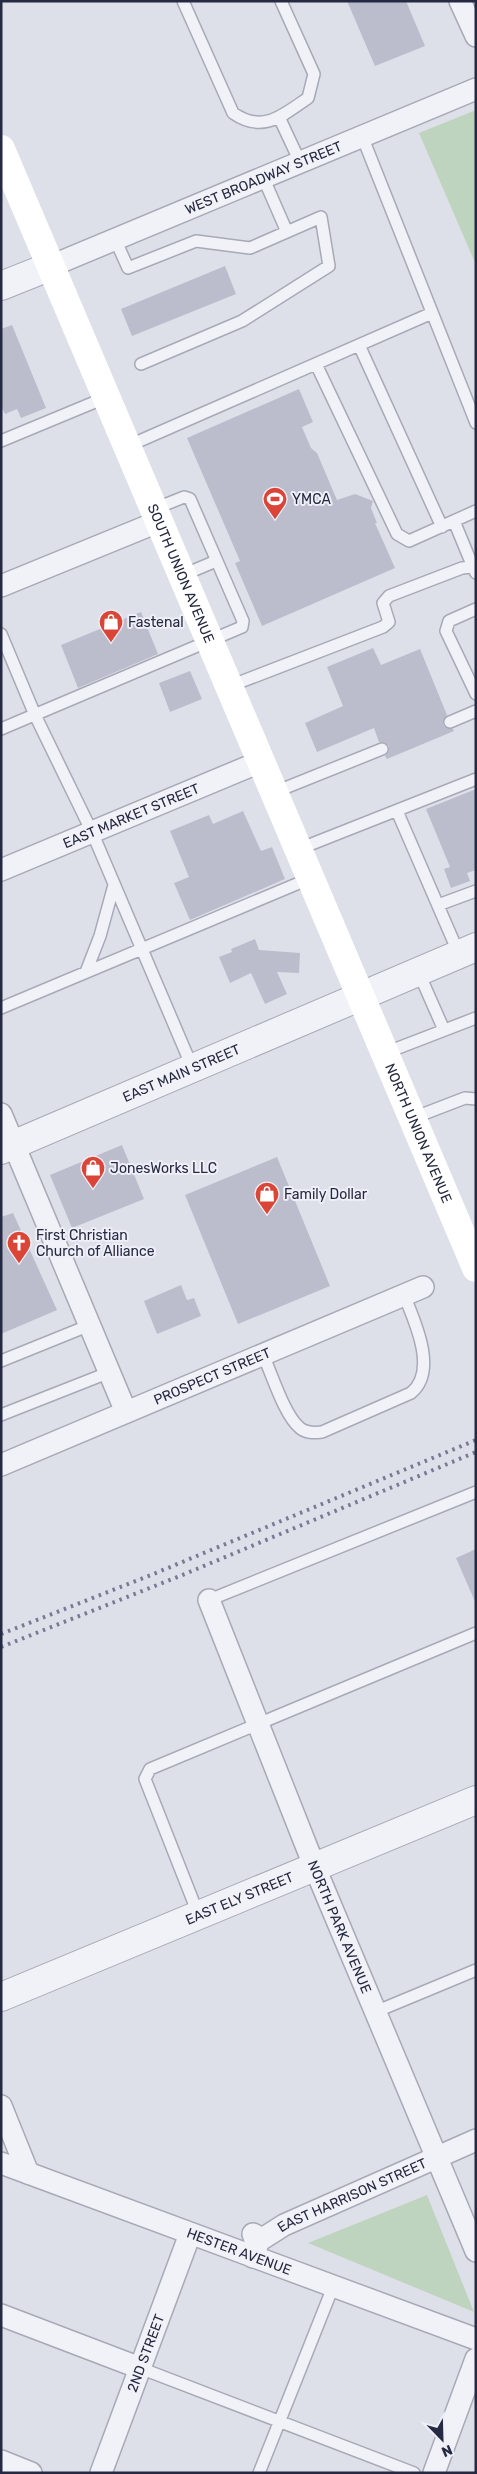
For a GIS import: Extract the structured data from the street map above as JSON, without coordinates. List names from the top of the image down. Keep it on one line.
{"streets":{"main road":["SOUTH UNION AVENUE","NORTH UNION AVENUE"],"street":["WEST BROADWAY STREET","EAST MARKET STREET","EAST MAIN STREET","PROSPECT STREET","EAST ELY STREET","NORTH PARK AVENUE","EAST HARRISON STREET","HESTER AVENUE","2ND STREET"]},"crossings":[["WEST BROADWAY STREET","SOUTH UNION AVENUE"],["SOUTH UNION AVENUE","EAST MARKET STREET"],["SOUTH UNION AVENUE","EAST MAIN STREET"],["SOUTH UNION AVENUE","NORTH UNION AVENUE"],["EAST MAIN STREET","NORTH UNION AVENUE"],["EAST ELY STREET","NORTH PARK AVENUE"],["NORTH PARK AVENUE","EAST HARRISON STREET"],["EAST HARRISON STREET","HESTER AVENUE"],["HESTER AVENUE","2ND STREET"]],"places":{"sports":["YMCA"],"shop":["Fastenal","JonesWorks LLC","Family Dollar"],"church":["First Christian Church of Alliance"]},"north":"bottom right"}
